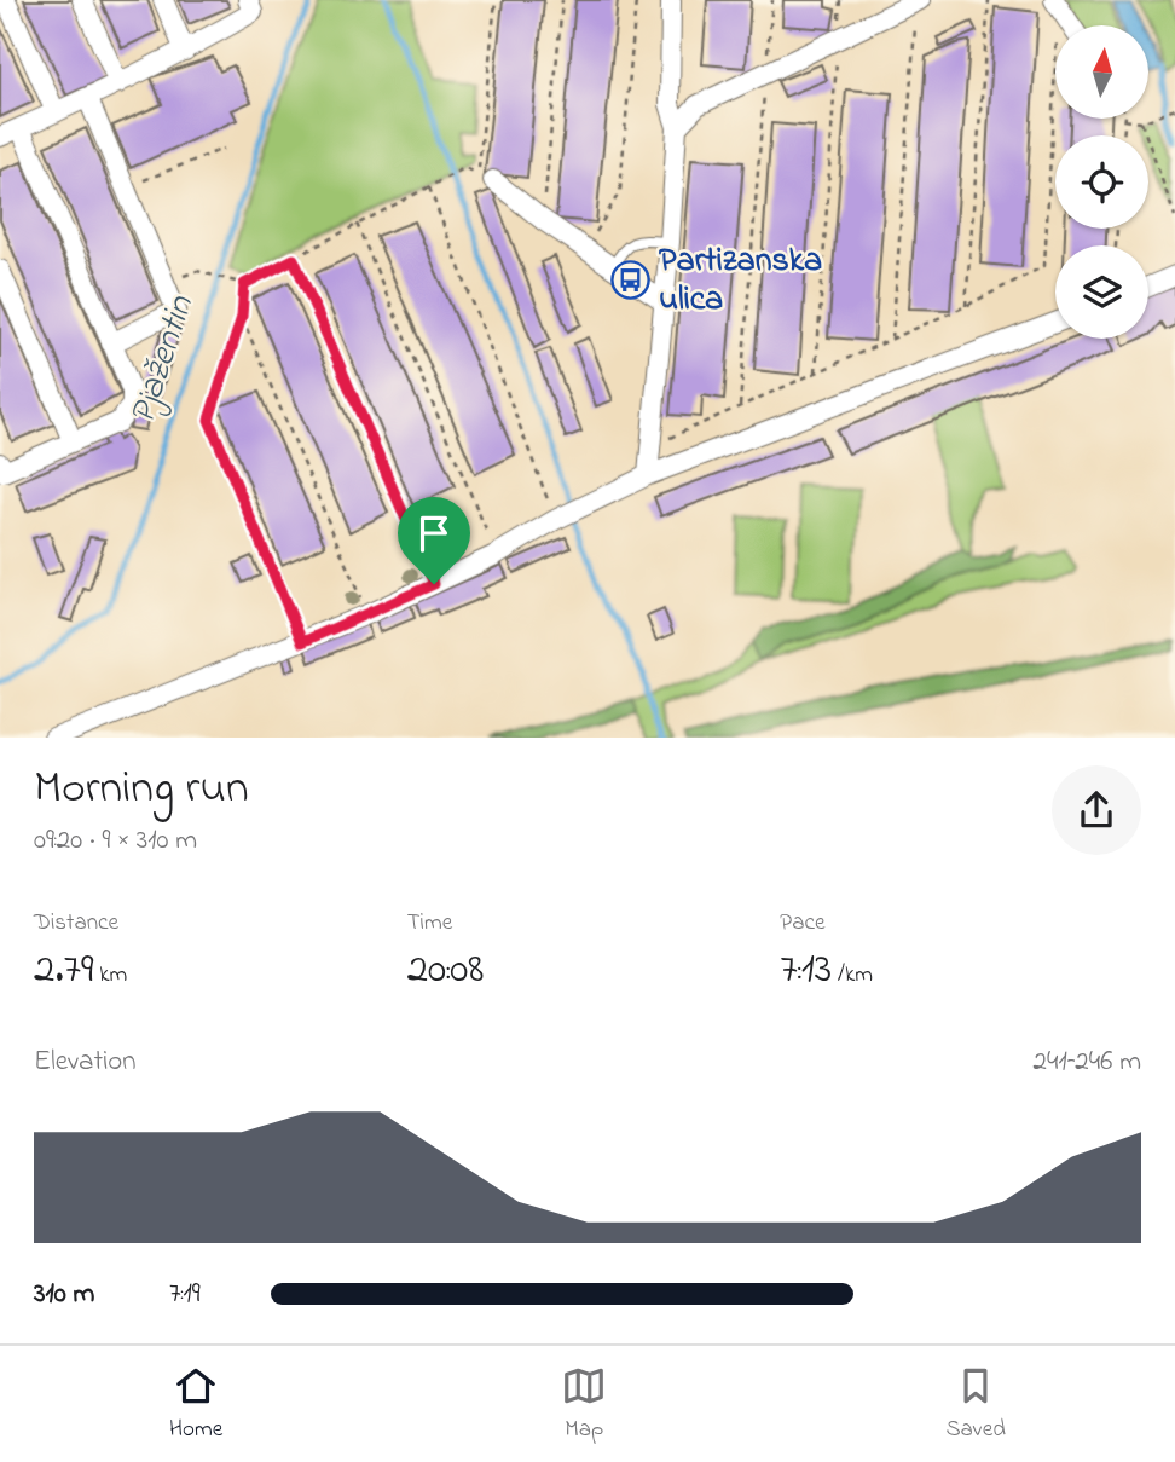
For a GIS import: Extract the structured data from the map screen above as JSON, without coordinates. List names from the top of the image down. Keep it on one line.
{"water":["Pjažentin"],"places":{"bus stop":["Partizanska ulica"]},"north":"top","page":{"heading":["Morning run","09:20 · 9 × 310 m"],"stats":[["Distance","2.79 km"],["Time","20:08"],["Pace","7:13 /km"]],"chart":["Elevation","241–246 m"],"list":[{"name":"310 m","note":"7:19"}],"tabs":["Home","Map","Saved"]}}
